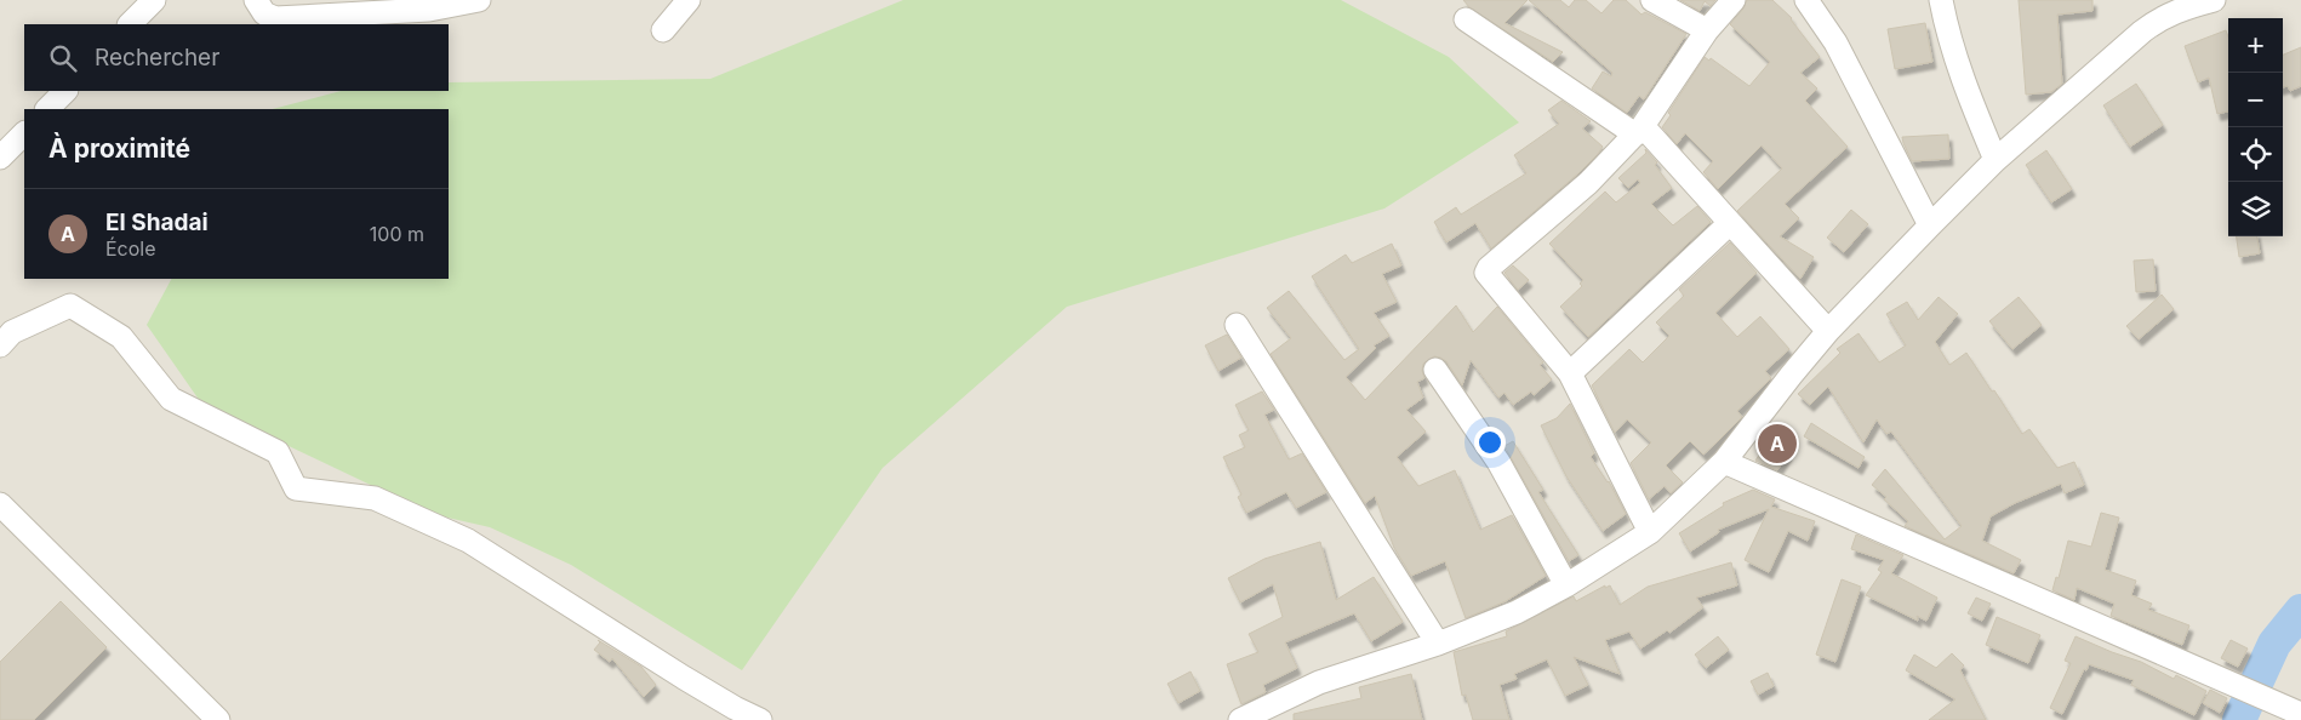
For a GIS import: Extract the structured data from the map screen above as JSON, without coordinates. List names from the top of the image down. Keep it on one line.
{"page":{"map_buttons":["+","−"],"search":"Rechercher","heading":"À proximité","list":[{"mark":"A","name":"El Shadai","note":"École","value":"100 m"}],"pins":"A"}}
